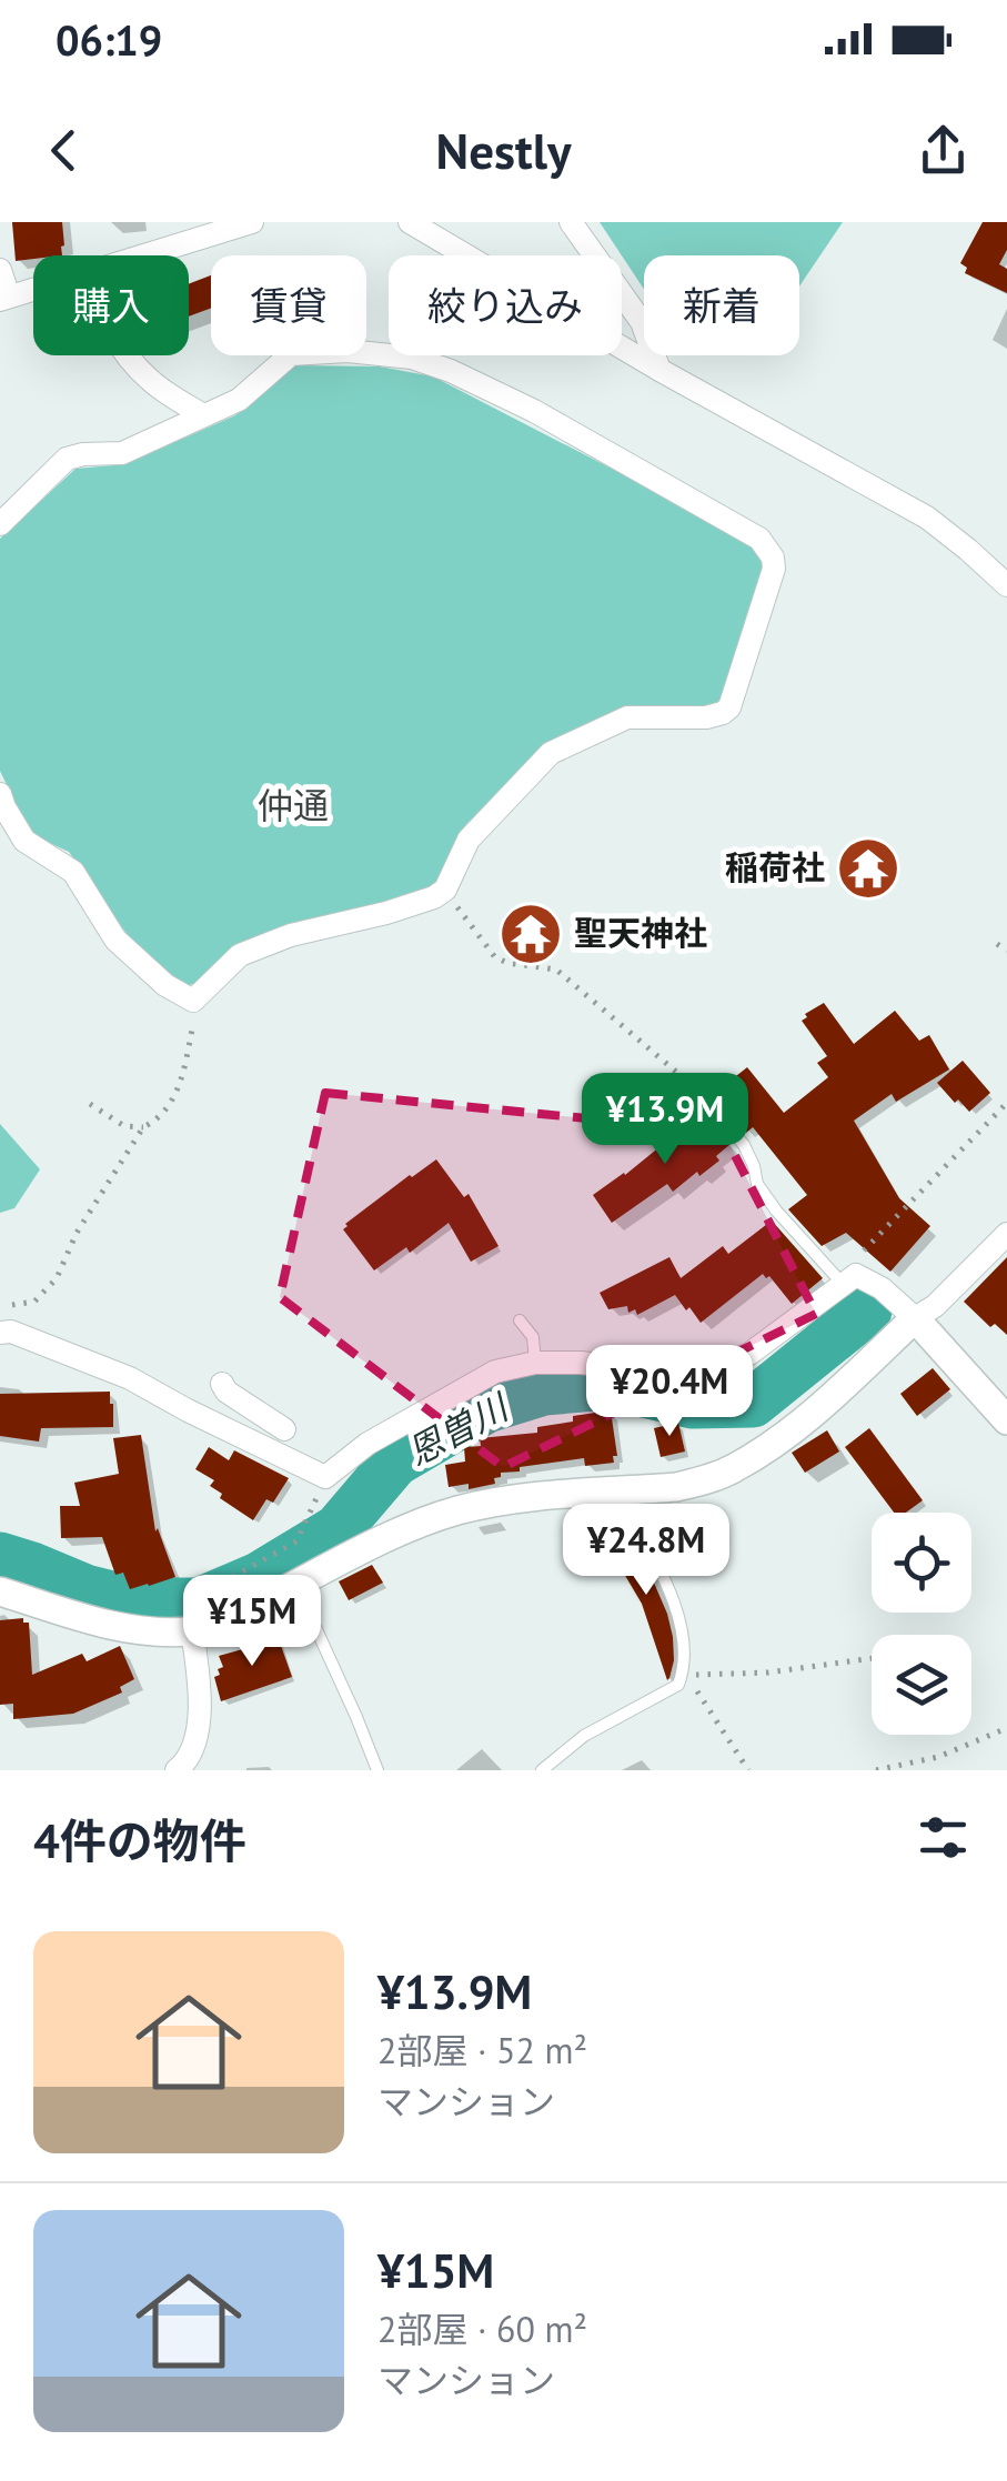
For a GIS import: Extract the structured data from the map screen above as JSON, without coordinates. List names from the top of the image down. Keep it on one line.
{"districts":["仲通"],"water":["恩曽川"],"places":{"temple":["稲荷社","聖天神社"]},"page":{"status":"06:19","header":"Nestly","chip":["購入","賃貸","絞り込み","新着"],"price":["¥13.9M","¥20.4M","¥24.8M","¥15M"],"heading":"4件の物件","list":[{"name":"¥13.9M","note":"2部屋 · 52 m² · マンション"},{"name":"¥15M","note":"2部屋 · 60 m² · マンション"}]}}
